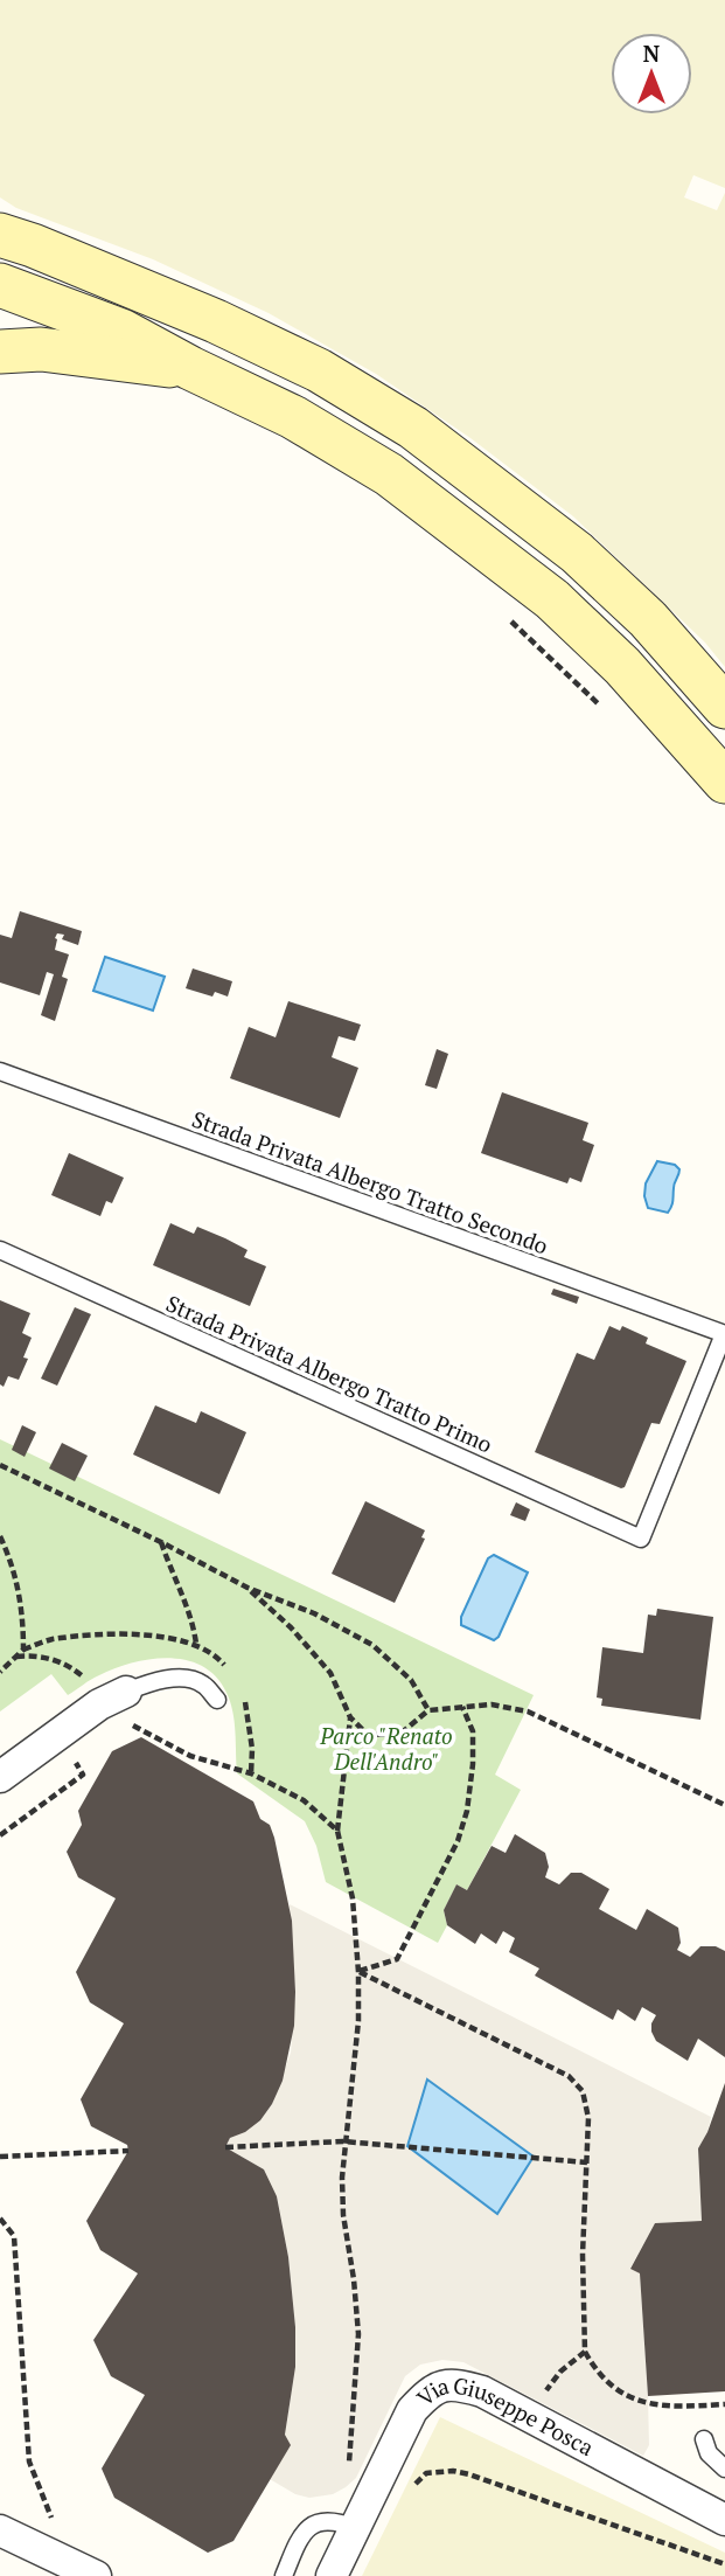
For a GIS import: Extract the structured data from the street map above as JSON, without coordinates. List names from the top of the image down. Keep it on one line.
{"streets":{"street":["Via Giuseppe Posca"],"lane":["Strada Privata Albergo Tratto Secondo","Strada Privata Albergo Tratto Primo"]},"crossings":[["Strada Privata Albergo Tratto Secondo","Strada Privata Albergo Tratto Primo"]],"parks":["Parco \"Renato Dell'Andro\""],"north":"top"}
